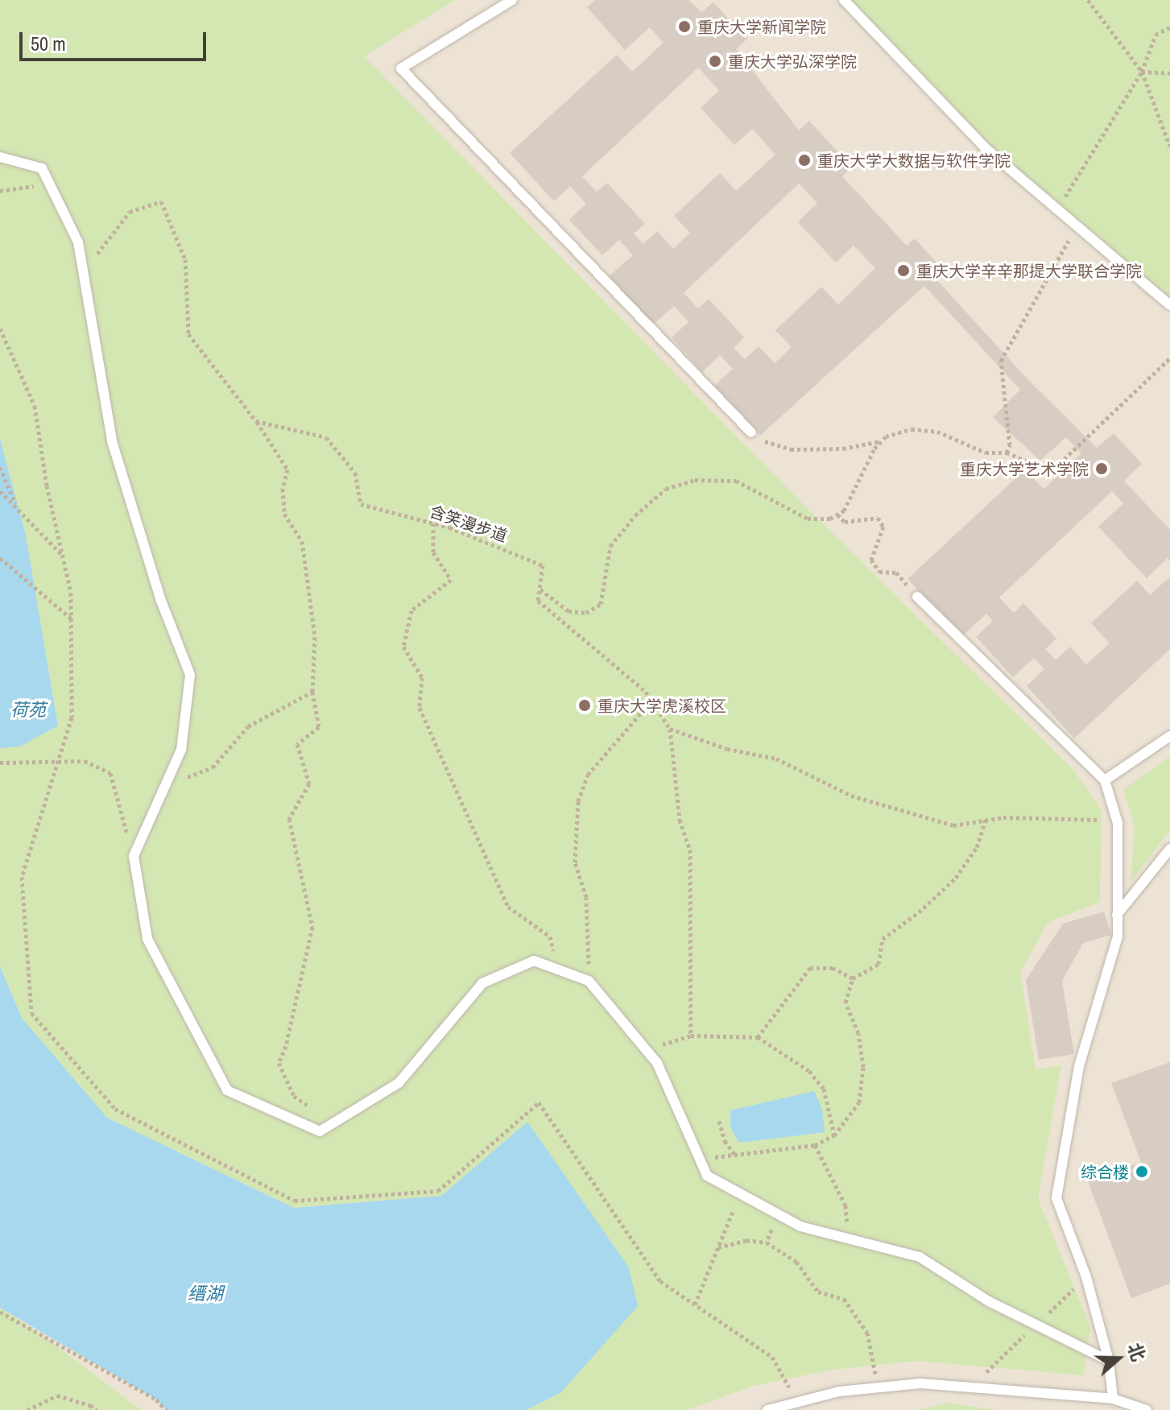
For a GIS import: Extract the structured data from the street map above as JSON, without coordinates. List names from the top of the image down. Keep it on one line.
{"streets":{"path":["含笑漫步道"]},"water":["荷苑","缙湖"],"places":["重庆大学新闻学院","重庆大学弘深学院","重庆大学大数据与软件学院","重庆大学辛辛那提大学联合学院","重庆大学艺术学院","重庆大学虎溪校区","综合楼"],"scale_bar":"50 m","north":"right"}
